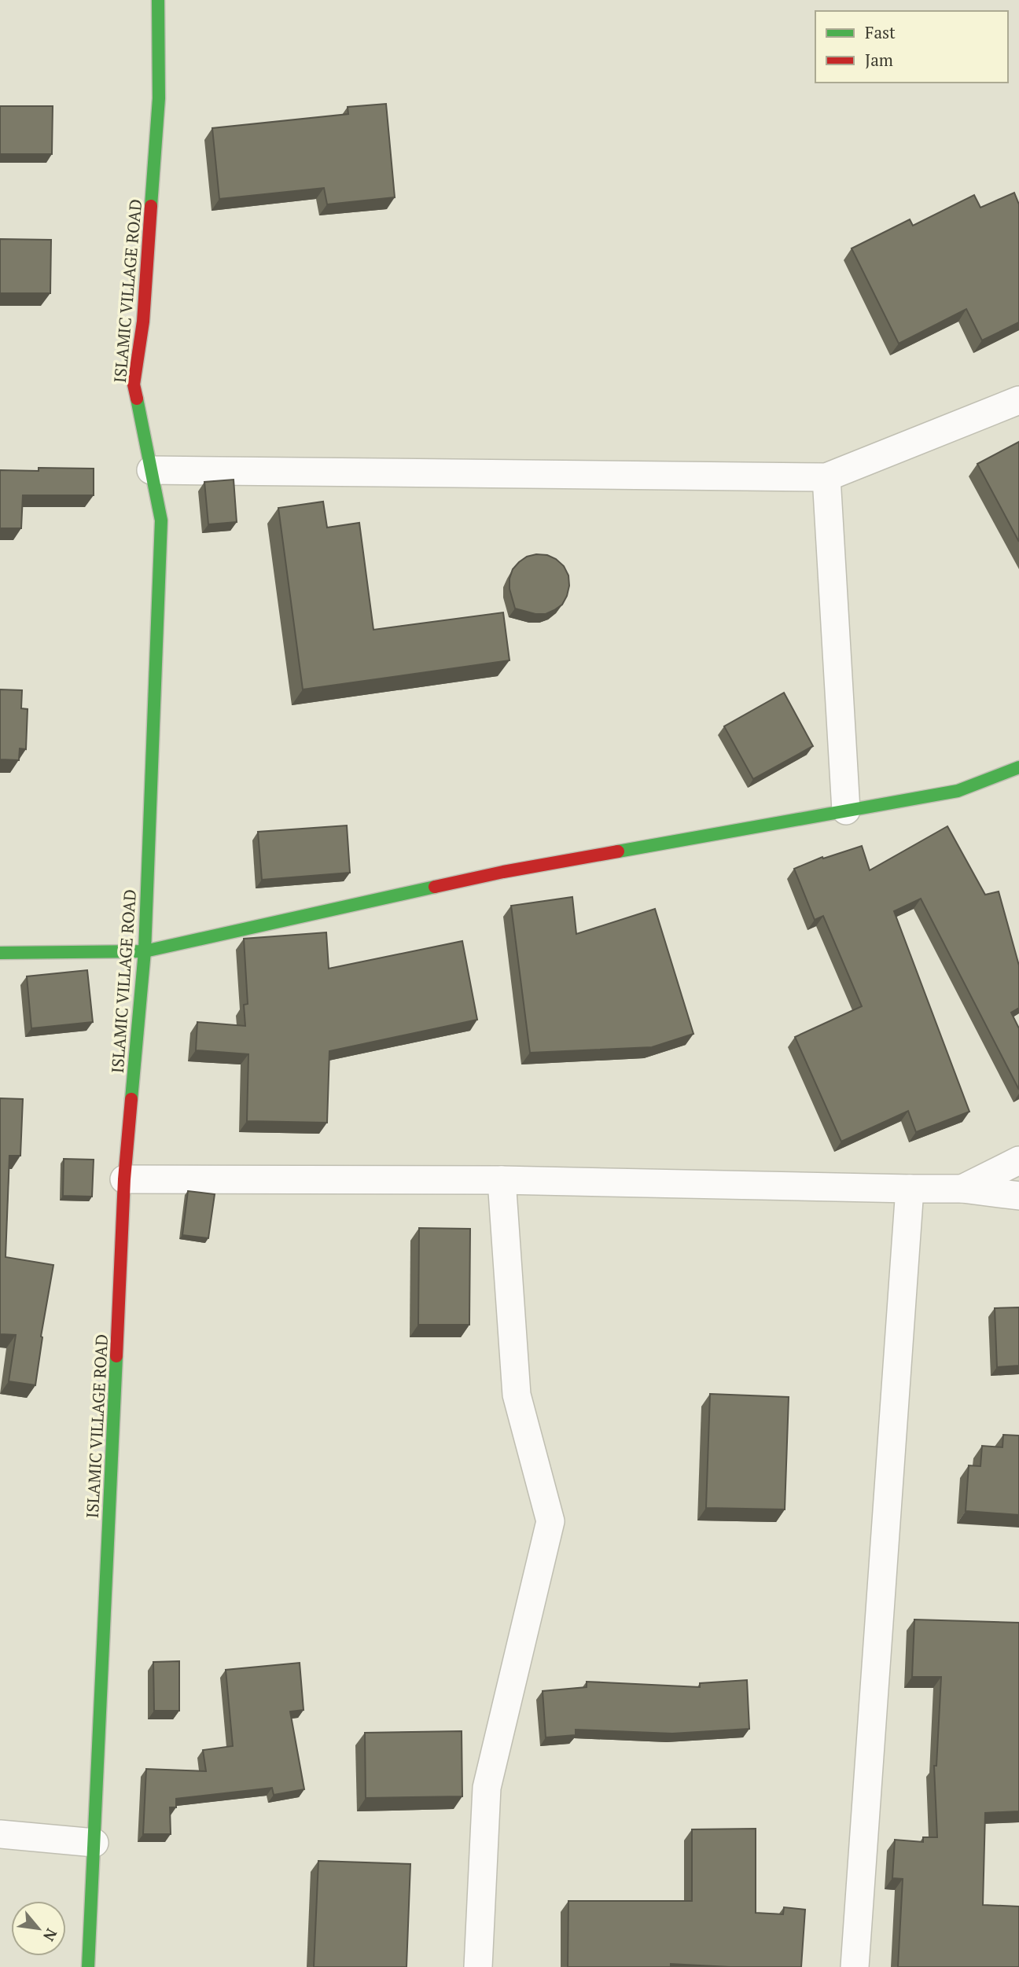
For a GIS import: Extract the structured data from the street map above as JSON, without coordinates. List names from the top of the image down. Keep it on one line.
{"streets":{"street":["ISLAMIC VILLAGE ROAD"]},"legend":["Fast","Jam"],"north":"bottom right"}
